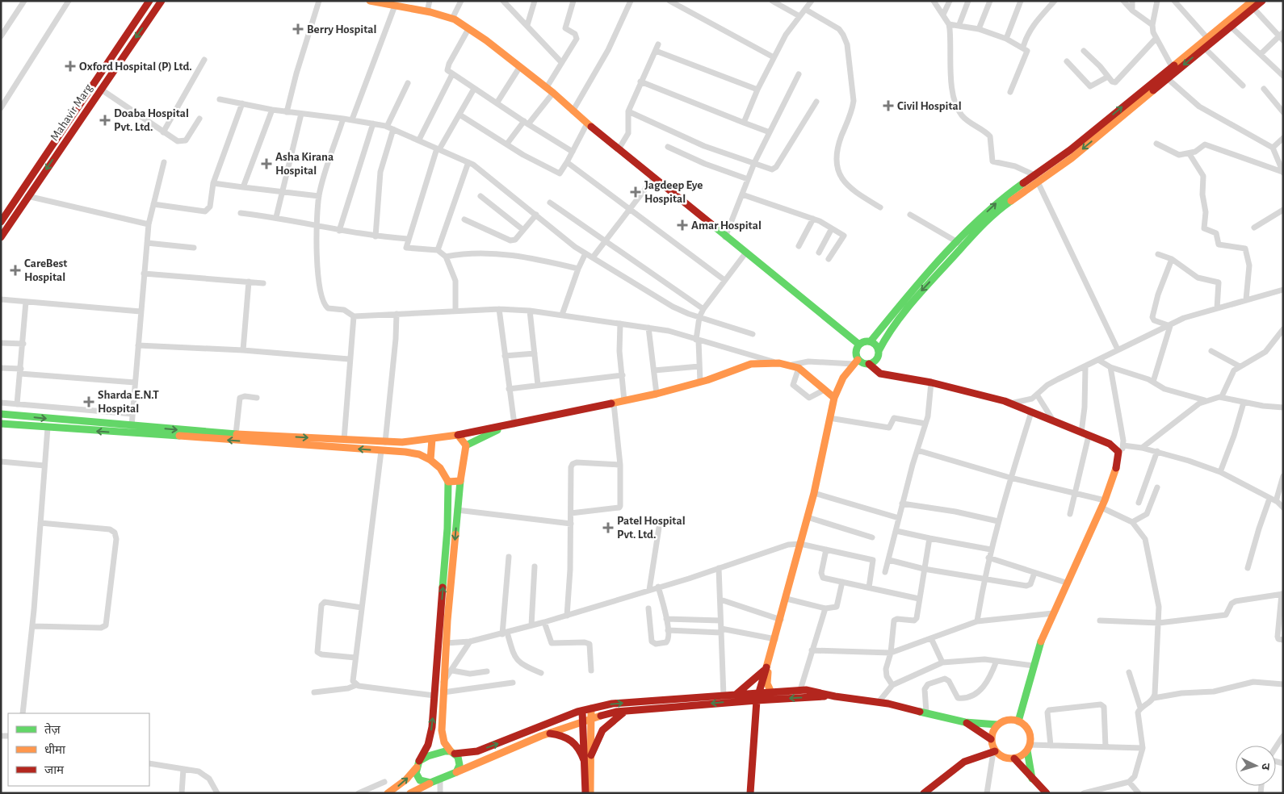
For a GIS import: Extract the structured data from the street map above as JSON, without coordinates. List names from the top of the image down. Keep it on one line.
{"streets":{"main road":["Mahavir Marg"]},"places":{"health":["Berry Hospital","Oxford Hospital (P) Ltd.","Civil Hospital","Doaba Hospital Pvt. Ltd.","Asha Kirana Hospital","Jagdeep Eye Hospital","Amar Hospital","CareBest Hospital","Sharda E.N.T Hospital","Patel Hospital Pvt. Ltd."]},"legend":["तेज़","धीमा","जाम"],"north":"right"}
